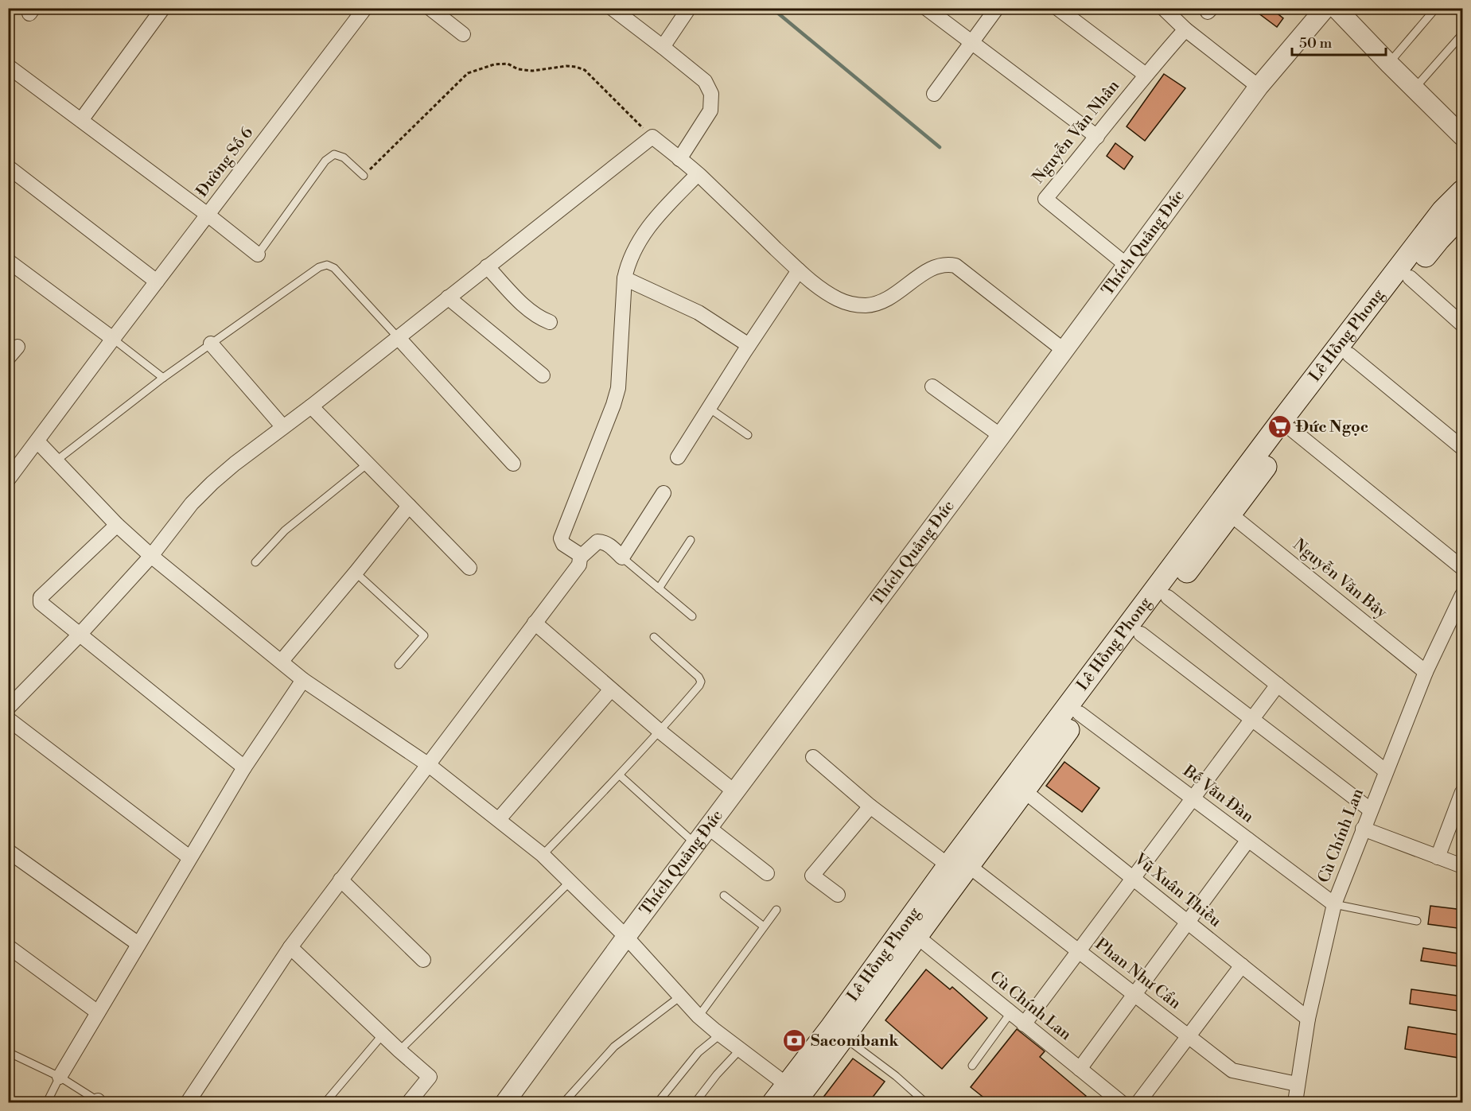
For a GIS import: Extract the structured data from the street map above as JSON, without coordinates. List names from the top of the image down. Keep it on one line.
{"streets":{"main road":["Lê Hồng Phong"],"street":["Nguyễn Văn Nhân","Đường Số 6","Thích Quảng Đức","Nguyễn Văn Bảy","Bế Văn Đàn","Cù Chính Lan","Vũ Xuân Thiều","Phan Như Cẩn"]},"crossings":[["Nguyễn Văn Nhân","Thích Quảng Đức"],["Lê Hồng Phong","Nguyễn Văn Bảy"],["Lê Hồng Phong","Bế Văn Đàn"],["Lê Hồng Phong","Cù Chính Lan"],["Lê Hồng Phong","Vũ Xuân Thiều"],["Lê Hồng Phong","Phan Như Cẩn"],["Nguyễn Văn Bảy","Cù Chính Lan"],["Bế Văn Đàn","Cù Chính Lan"],["Cù Chính Lan","Vũ Xuân Thiều"],["Cù Chính Lan","Phan Như Cẩn"]],"places":{"supermarket":["Đức Ngọc"],"bank":["Sacombank"]},"scale_bar":"50 m"}
